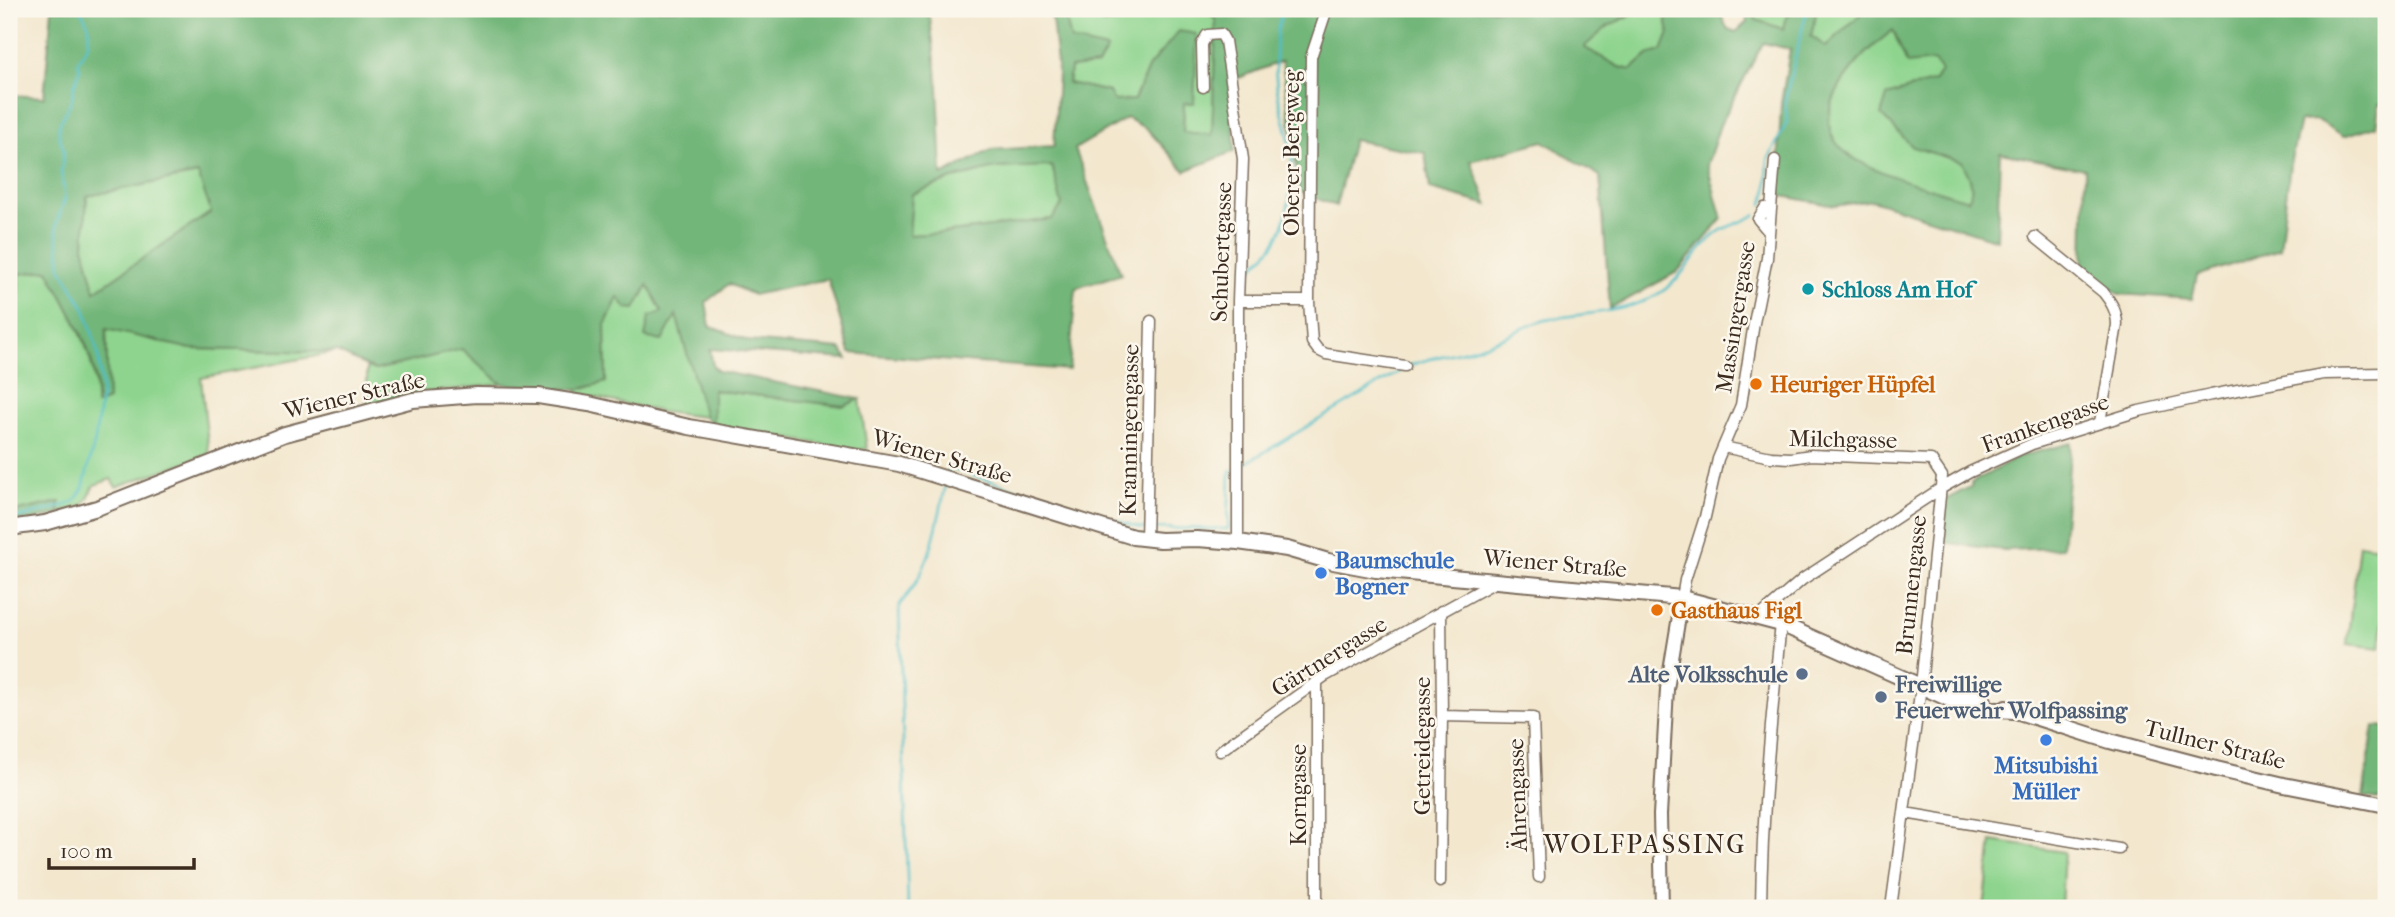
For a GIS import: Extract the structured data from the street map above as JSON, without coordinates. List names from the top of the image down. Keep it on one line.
{"streets":{"main road":["Wiener Straße","Tullner Straße"],"street":["Oberer Bergweg","Schubertgasse","Massingergasse","Frankengasse","Kranningengasse","Milchgasse","Brunnengasse","Gärtnergasse","Getreidegasse","Korngasse","Ährengasse"]},"crossings":[["Schubertgasse","Wiener Straße"],["Massingergasse","Wiener Straße"],["Massingergasse","Milchgasse"],["Massingergasse","Tullner Straße"],["Wiener Straße","Kranningengasse"],["Wiener Straße","Gärtnergasse"],["Wiener Straße","Tullner Straße"],["Frankengasse","Milchgasse"],["Frankengasse","Brunnengasse"],["Frankengasse","Tullner Straße"],["Milchgasse","Brunnengasse"],["Brunnengasse","Tullner Straße"],["Gärtnergasse","Getreidegasse"],["Gärtnergasse","Korngasse"],["Getreidegasse","Ährengasse"]],"districts":["WOLFPASSING"],"places":["Schloss Am Hof","Heuriger Hüpfel","Baumschule Bogner","Gasthaus Figl","Alte Volksschule","Freiwillige Feuerwehr Wolfpassing","Mitsubishi Müller"],"scale_bar":"100 m"}
